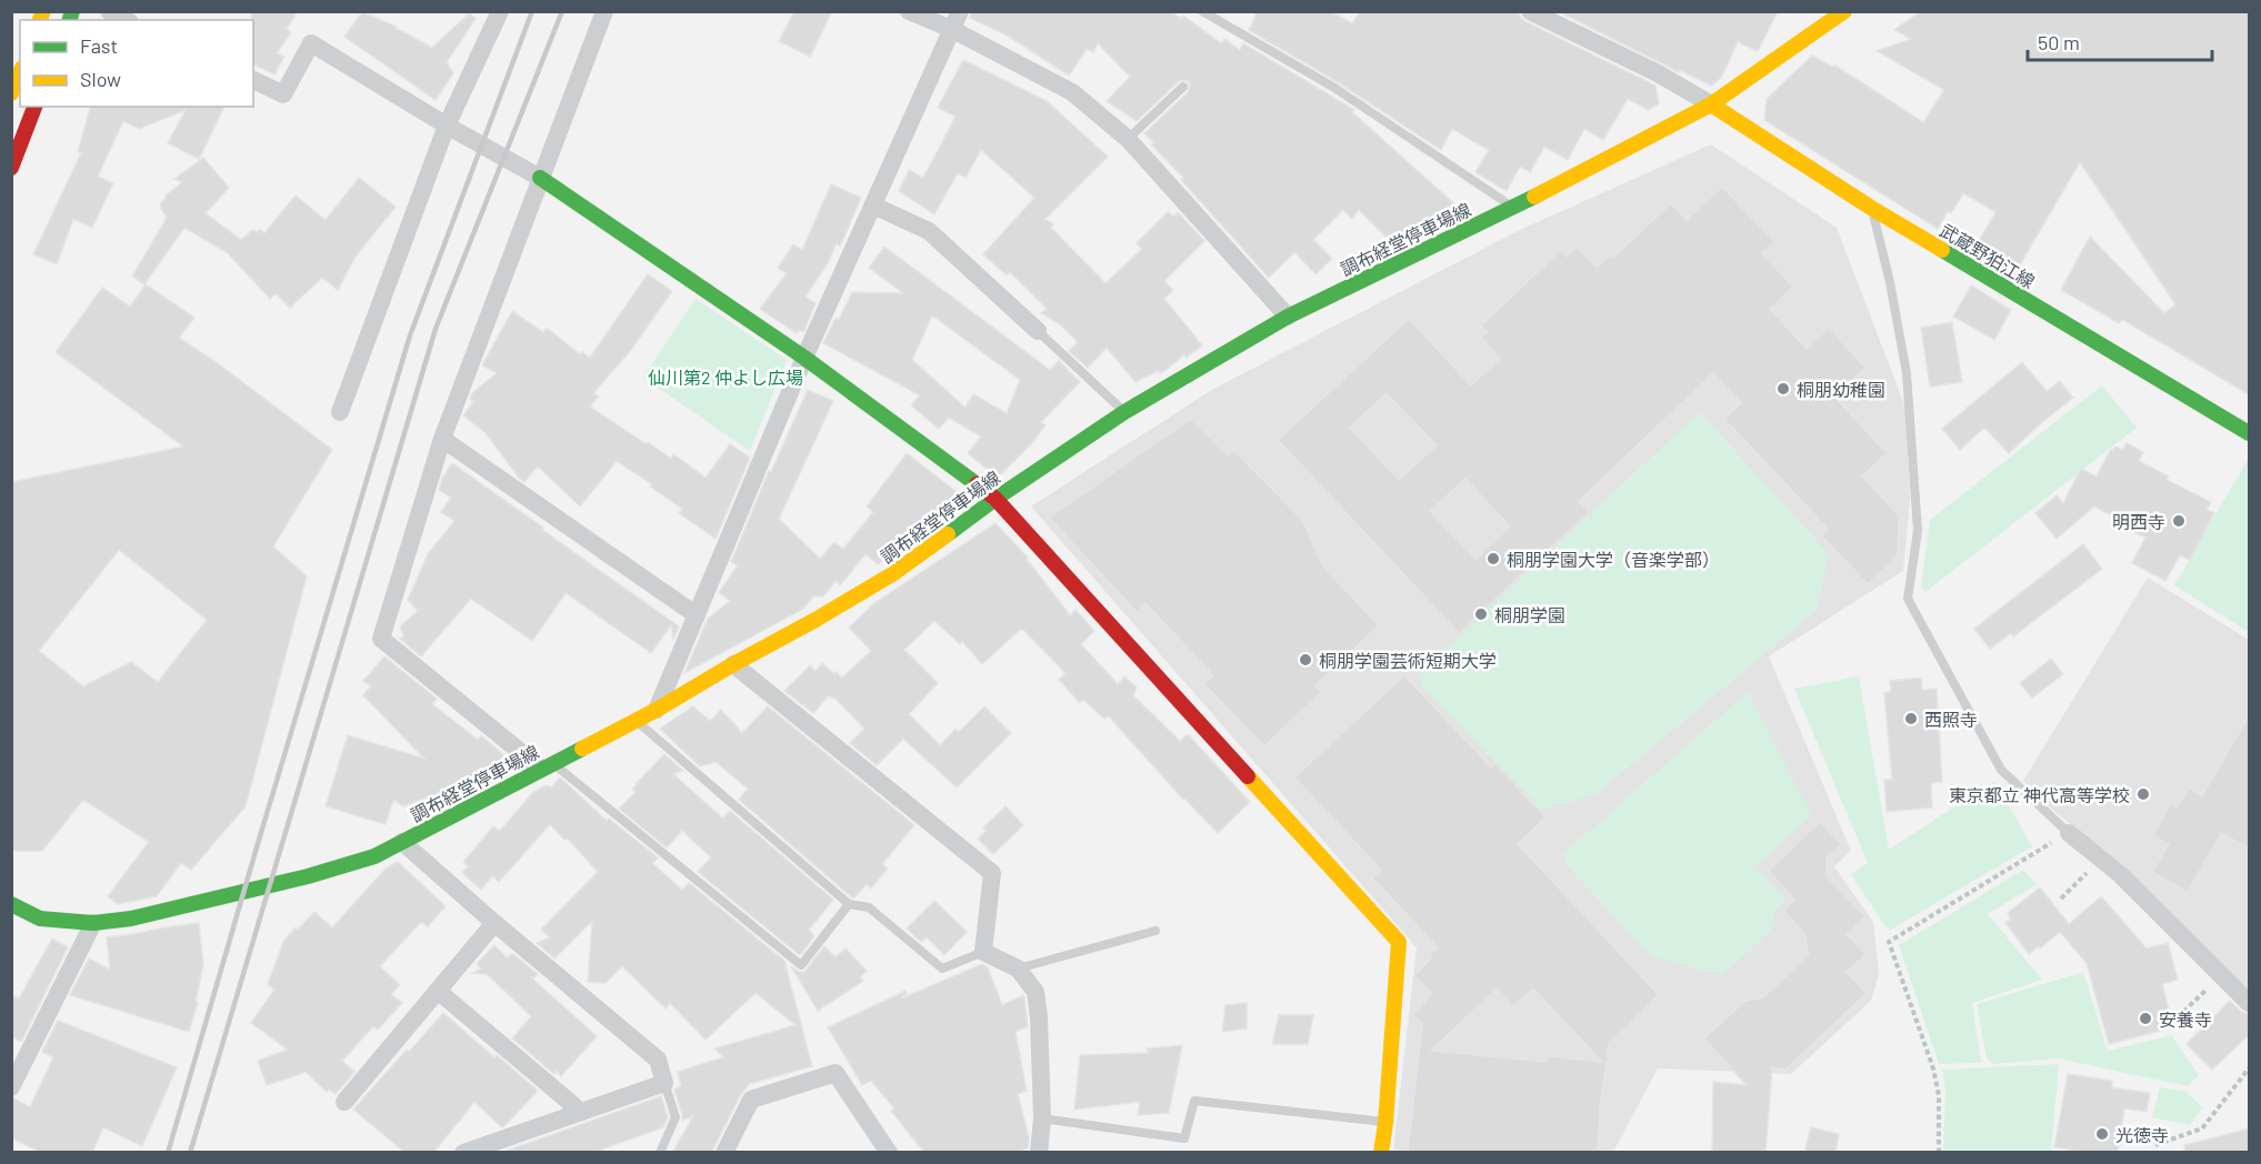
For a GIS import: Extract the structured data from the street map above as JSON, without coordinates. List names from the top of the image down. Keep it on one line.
{"streets":{"main road":["調布経堂停車場線","武蔵野狛江線"]},"crossings":[["調布経堂停車場線","武蔵野狛江線"]],"parks":["仙川第2 仲よし広場"],"places":["桐朋幼稚園","明西寺","桐朋学園大学（音楽学部）","桐朋学園","桐朋学園芸術短期大学","西照寺","東京都立 神代高等学校","安養寺","光徳寺"],"legend":["Fast","Slow"],"scale_bar":"50 m"}
